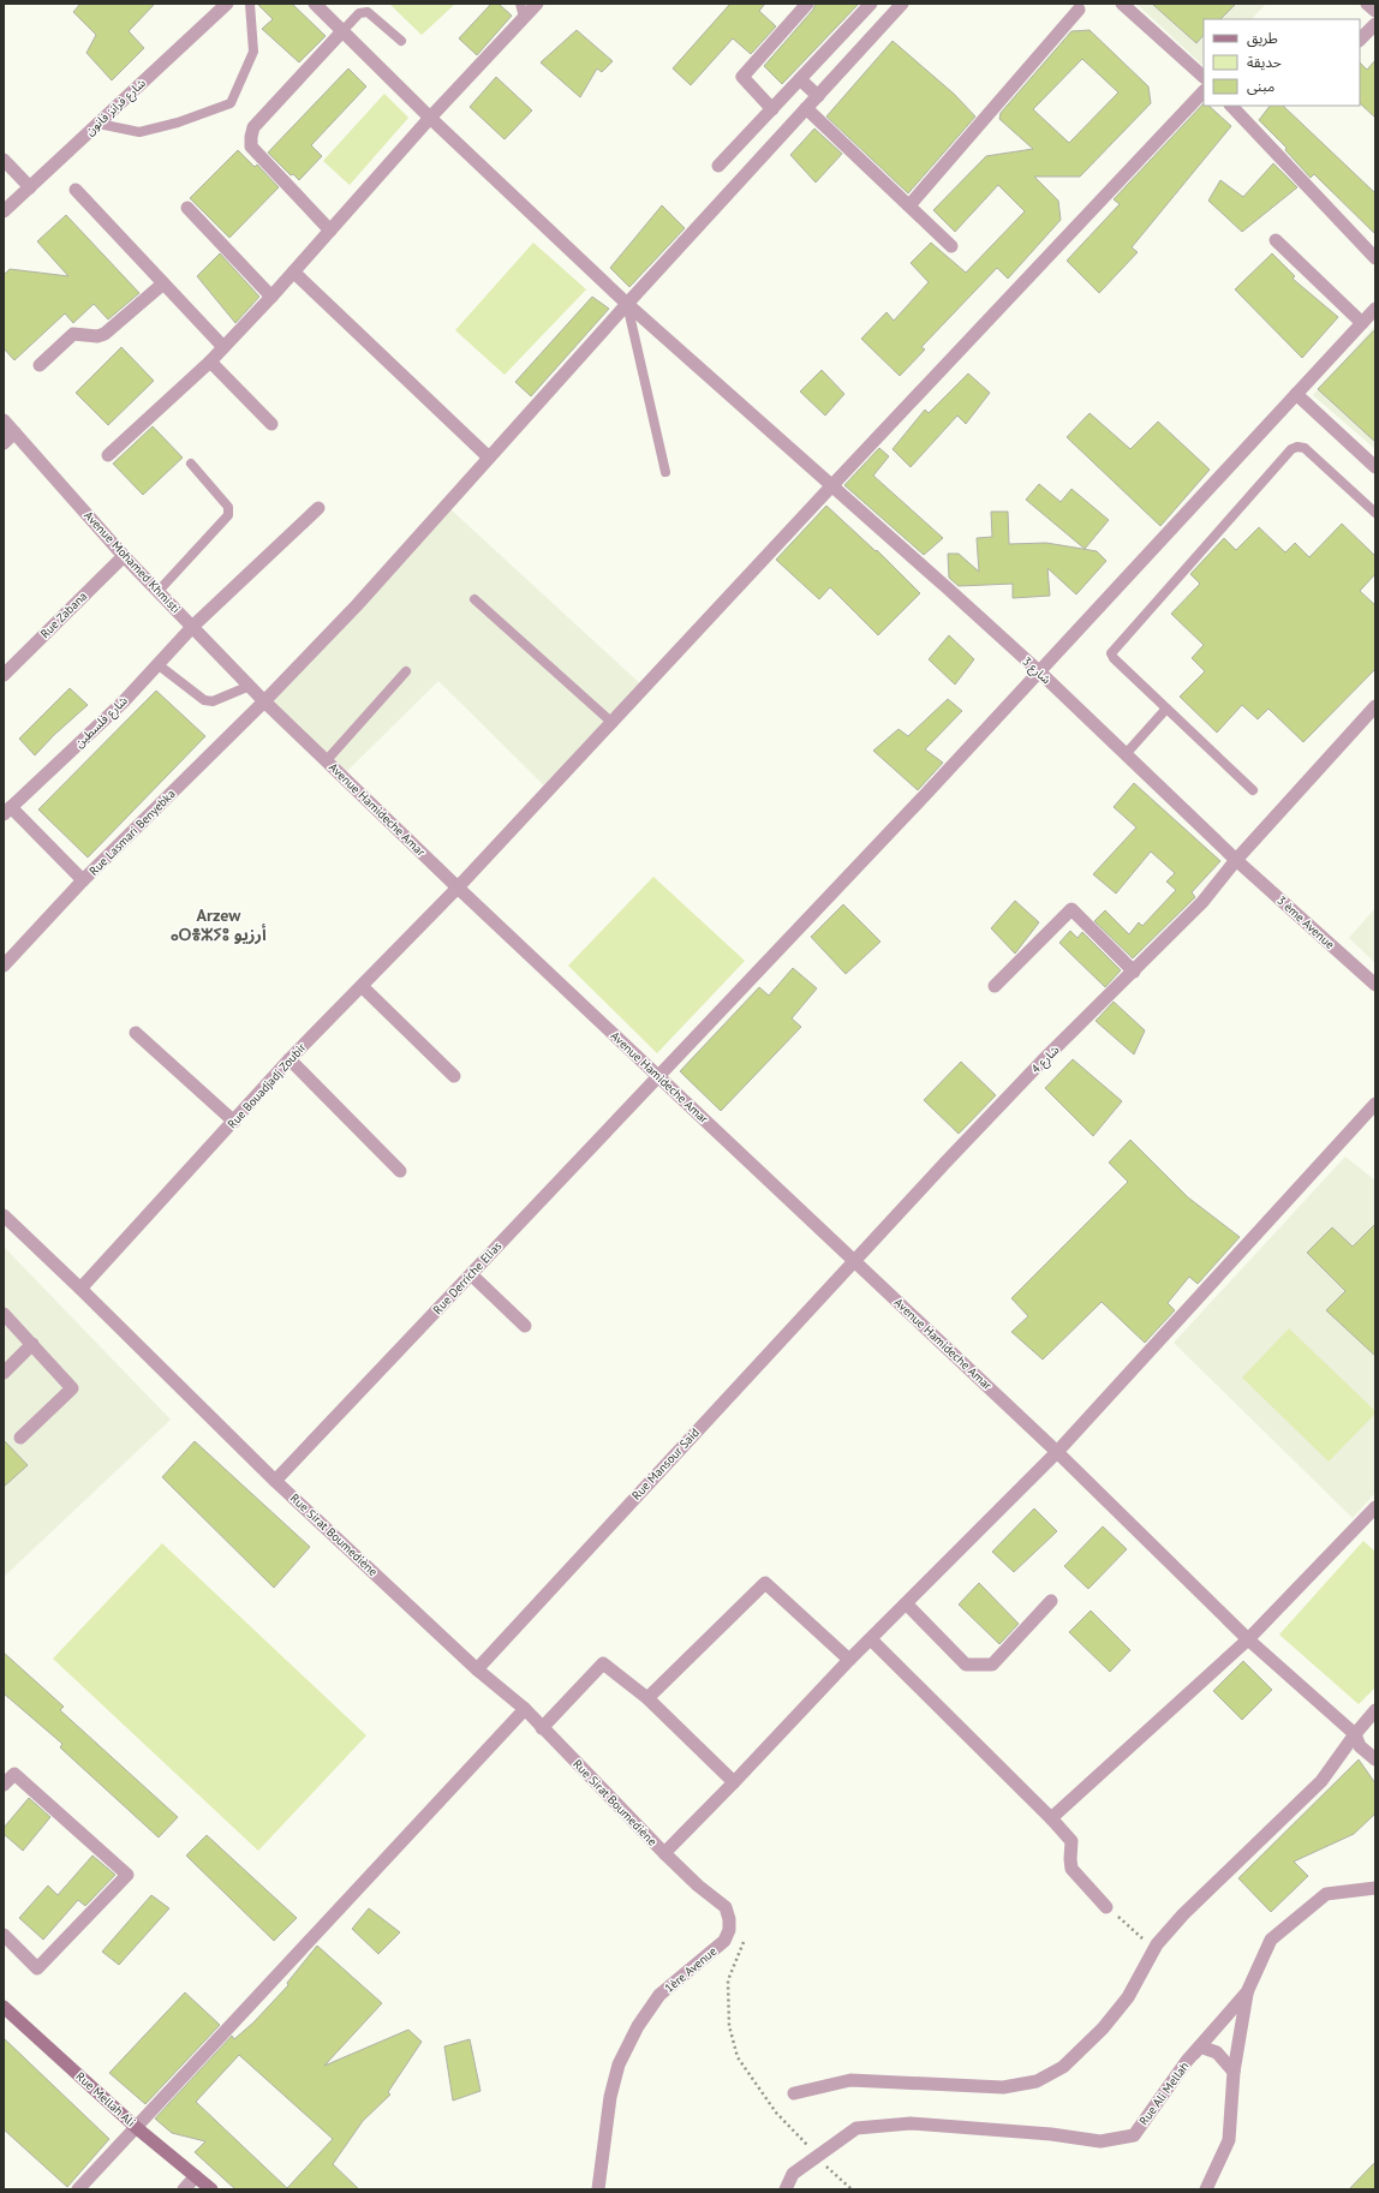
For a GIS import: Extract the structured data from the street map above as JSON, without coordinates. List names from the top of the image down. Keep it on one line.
{"streets":{"main road":["Rue Mellah Ali"],"street":["شارع فرانز فانون","Avenue Mohamed Khmisti","Rue Zabana","شارع 3","شارع فلسطين","Avenue Hamideche Amar","Rue Lasmari Benyebka","3 ème Avenue","شارع 4","Rue Bouadjadj Zoubir","Rue Derriche Elias","Rue Mansour Said","Rue Sirat Boumediène","1ère Avenue","Rue Ali Mellah"]},"crossings":[["Avenue Mohamed Khmisti","Rue Zabana"],["Avenue Mohamed Khmisti","شارع فلسطين"],["Avenue Mohamed Khmisti","Avenue Hamideche Amar"],["Avenue Mohamed Khmisti","Rue Lasmari Benyebka"],["شارع 3","Rue Lasmari Benyebka"],["شارع 3","3 ème Avenue"],["شارع 3","شارع 4"],["شارع 3","Rue Bouadjadj Zoubir"],["شارع 3","Rue Derriche Elias"],["Avenue Hamideche Amar","Rue Lasmari Benyebka"],["Avenue Hamideche Amar","شارع 4"],["Avenue Hamideche Amar","Rue Bouadjadj Zoubir"],["Avenue Hamideche Amar","Rue Derriche Elias"],["Avenue Hamideche Amar","Rue Mansour Said"],["3 ème Avenue","شارع 4"],["شارع 4","Rue Mansour Said"],["Rue Bouadjadj Zoubir","Rue Sirat Boumediène"],["Rue Derriche Elias","Rue Sirat Boumediène"],["Rue Mansour Said","Rue Sirat Boumediène"],["Rue Sirat Boumediène","1ère Avenue"]],"districts":["Arzew ⴰⵔⴻⵣⵢⵓ أرزيو"],"legend":["طريق","حديقة","مبنى"]}
